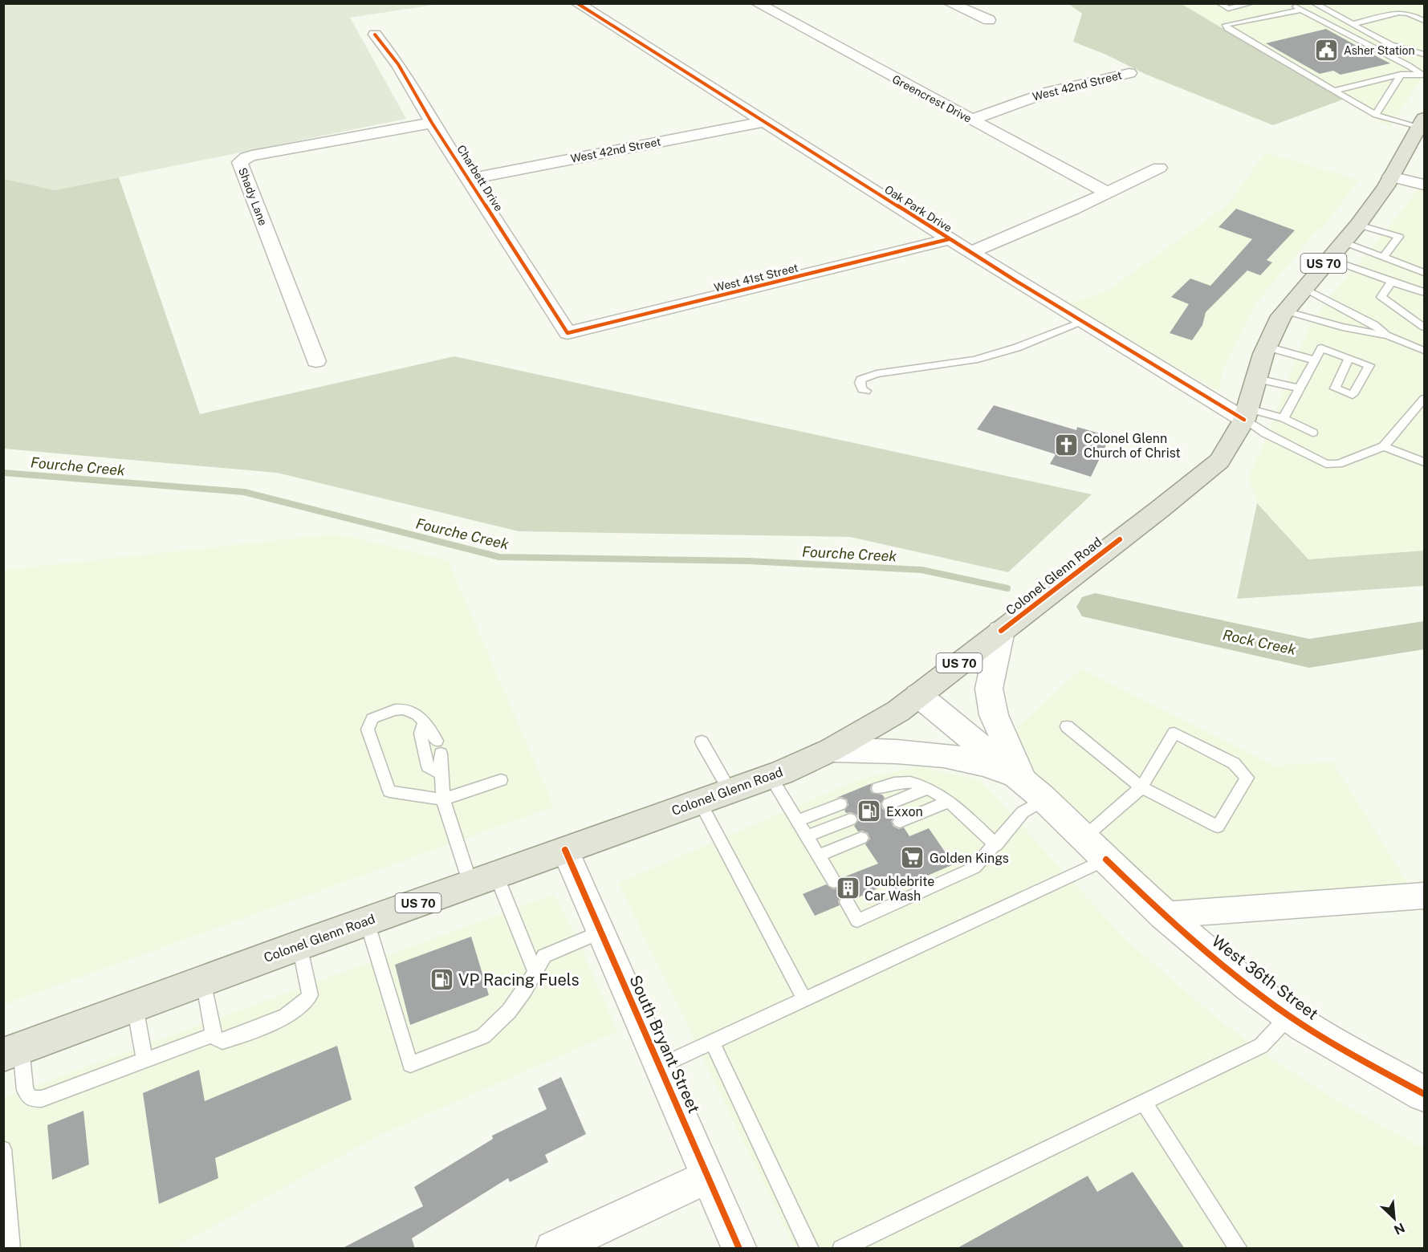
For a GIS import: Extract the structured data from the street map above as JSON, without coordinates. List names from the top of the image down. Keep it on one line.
{"streets":{"main road":["US 70","Colonel Glenn Road"],"street":["West 42nd Street","Greencrest Drive","Charbett Drive","Shady Lane","Oak Park Drive","West 41st Street","West 36th Street","South Bryant Street"]},"crossings":[["West 42nd Street","Greencrest Drive"],["West 42nd Street","Charbett Drive"],["West 42nd Street","Oak Park Drive"],["Charbett Drive","Shady Lane"],["Charbett Drive","West 41st Street"],["Oak Park Drive","West 41st Street"],["Oak Park Drive","Colonel Glenn Road"],["Colonel Glenn Road","West 36th Street"],["Colonel Glenn Road","South Bryant Street"]],"water":["Fourche Creek","Rock Creek"],"places":{"public building":["Asher Station"],"church":["Colonel Glenn Church of Christ"],"fuel station":["Exxon","VP Racing Fuels"],"supermarket":["Golden Kings"],"building":["Doublebrite Car Wash"]},"north":"bottom right"}
